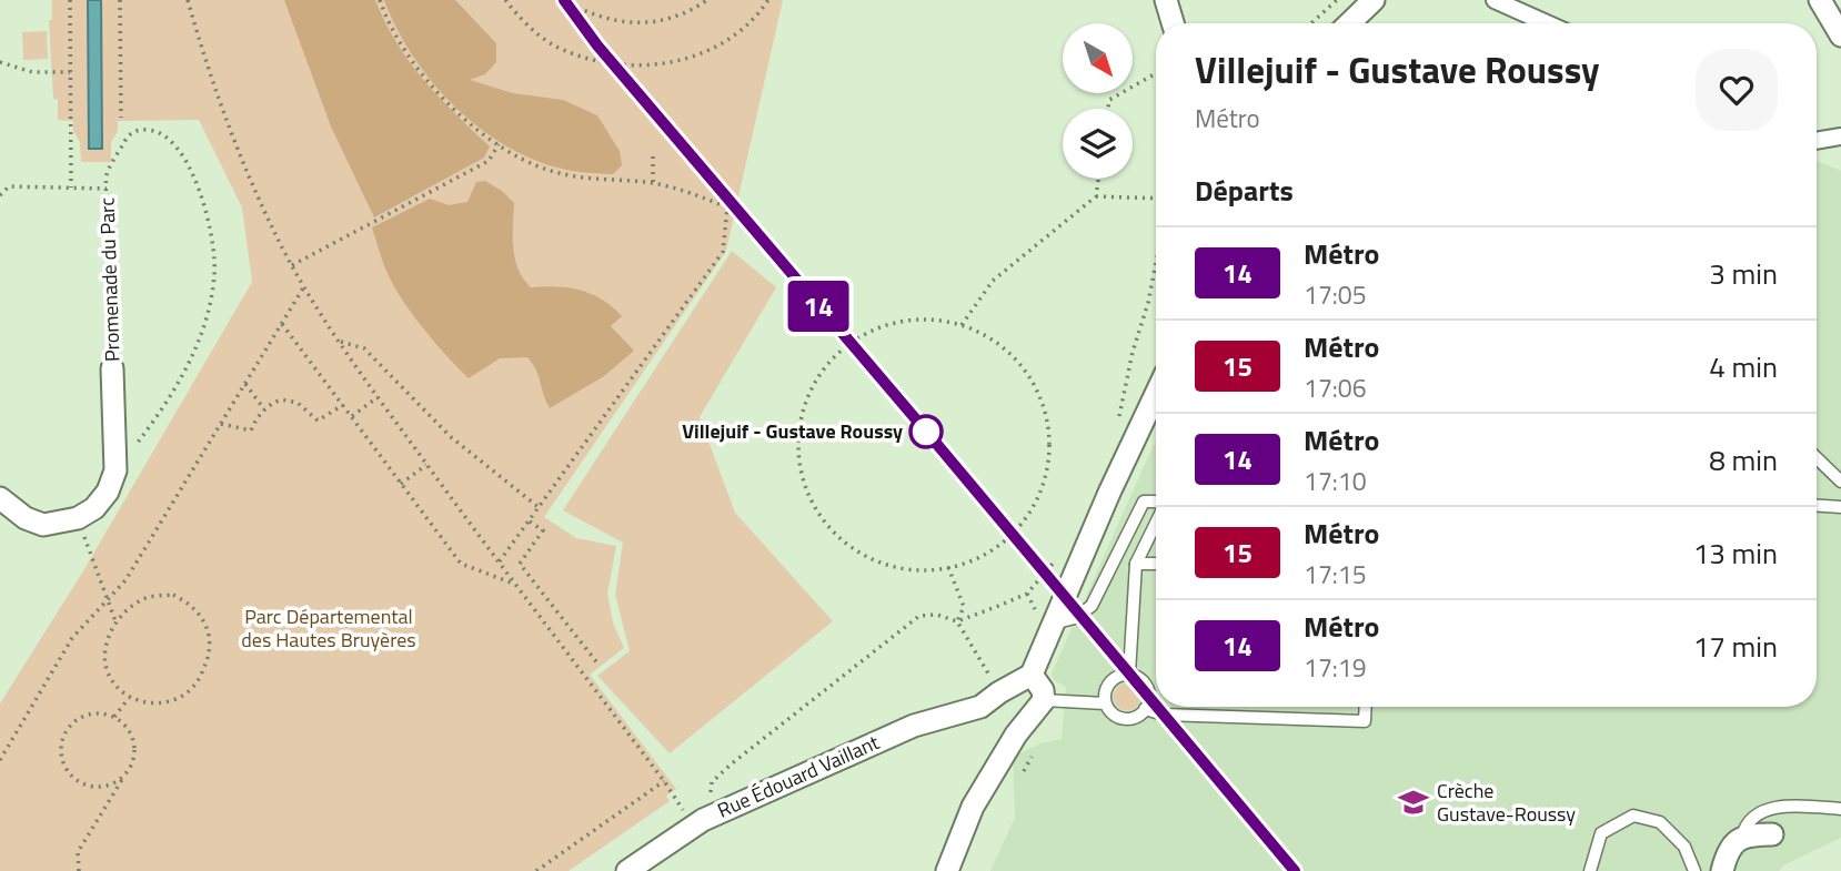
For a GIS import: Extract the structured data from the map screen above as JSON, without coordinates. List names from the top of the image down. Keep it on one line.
{"streets":{"street":["Promenade du Parc","Rue Édouard Vaillant"]},"parks":["Parc Départemental des Hautes Bruyères"],"places":{"other":["Villejuif - Gustave Roussy"],"school or university":["Crèche Gustave-Roussy"]},"lines":["metro line 14"],"north":"bottom right","page":{"on_map":"14","heading":[["Villejuif - Gustave Roussy","Métro"],"Départs"],"list":[{"mark":"14","name":"Métro","note":"17:05","value":"3 min"},{"mark":"15","name":"Métro","note":"17:06","value":"4 min"},{"mark":"14","name":"Métro","note":"17:10","value":"8 min"},{"mark":"15","name":"Métro","note":"17:15","value":"13 min"},{"mark":"14","name":"Métro","note":"17:19","value":"17 min"}]}}
